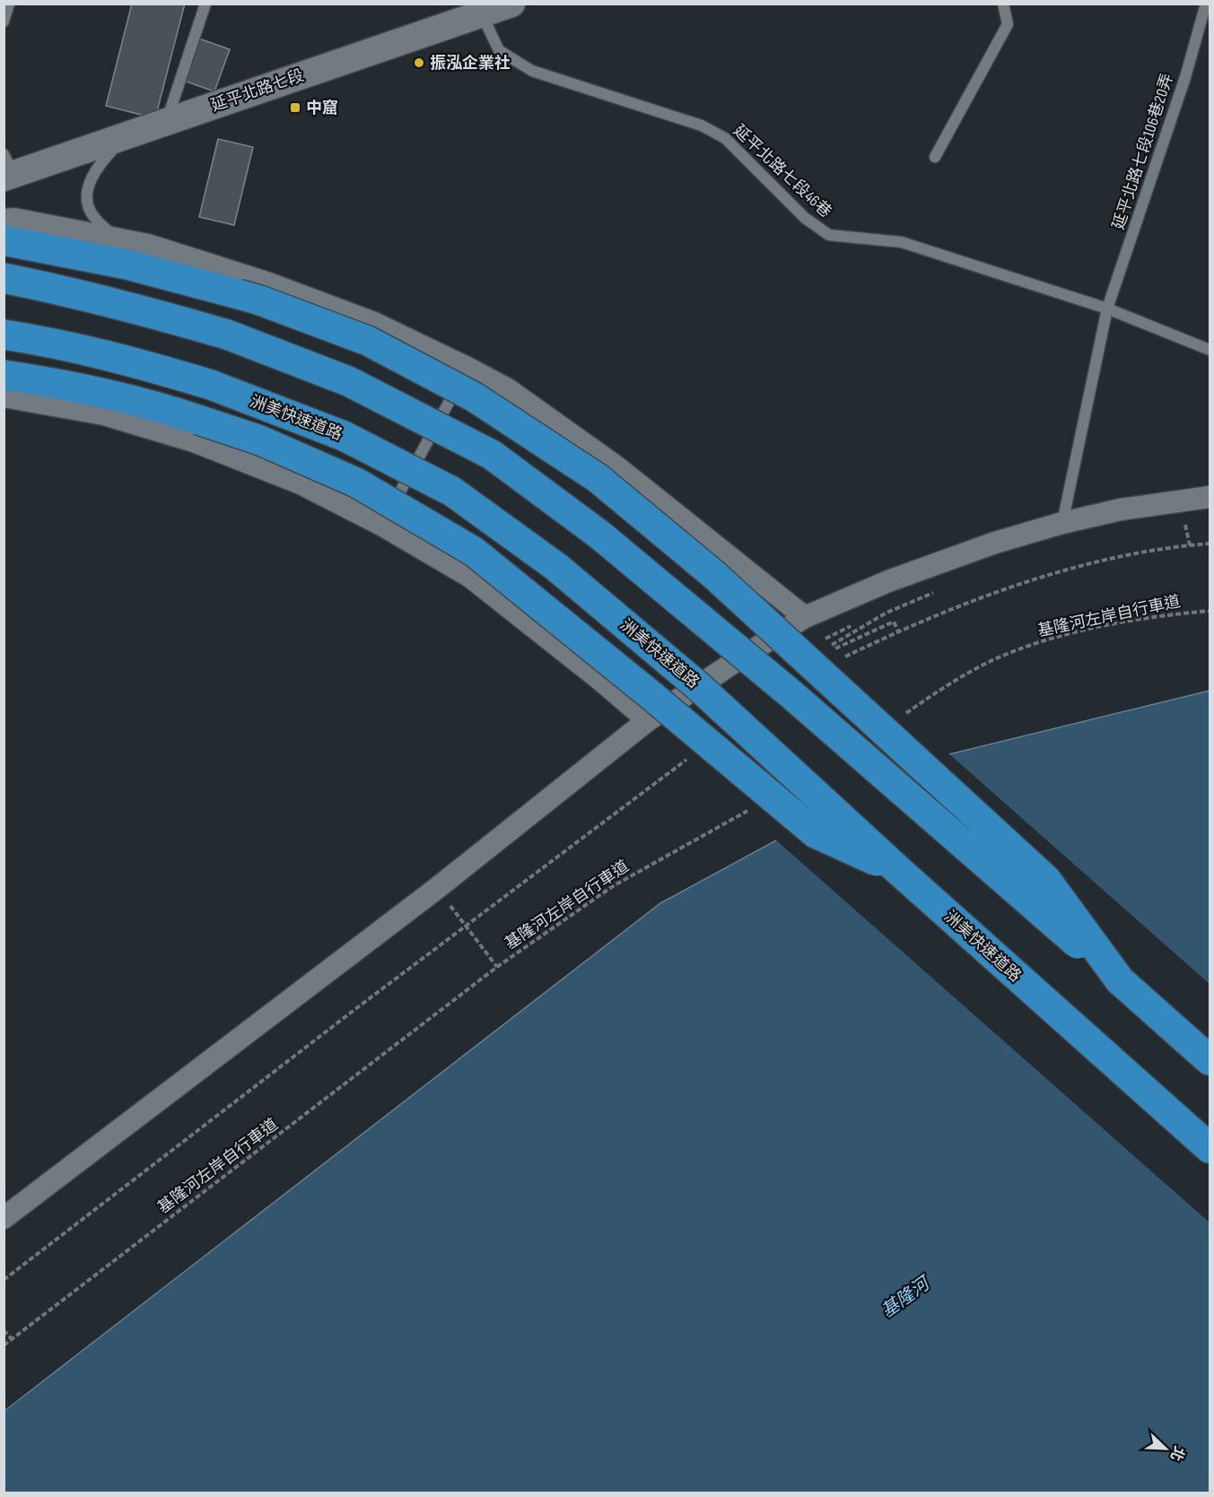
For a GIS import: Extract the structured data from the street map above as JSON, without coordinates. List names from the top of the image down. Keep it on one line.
{"streets":{"highway":["洲美快速道路"],"street":["延平北路七段"],"lane":["延平北路七段106巷20弄","延平北路七段46巷"],"path":["基隆河左岸自行車道"]},"crossings":[["延平北路七段","延平北路七段46巷"],["延平北路七段106巷20弄","延平北路七段46巷"]],"water":["基隆河"],"places":{"other":["振泓企業社"],"transit":["中窟"]},"north":"bottom right"}
